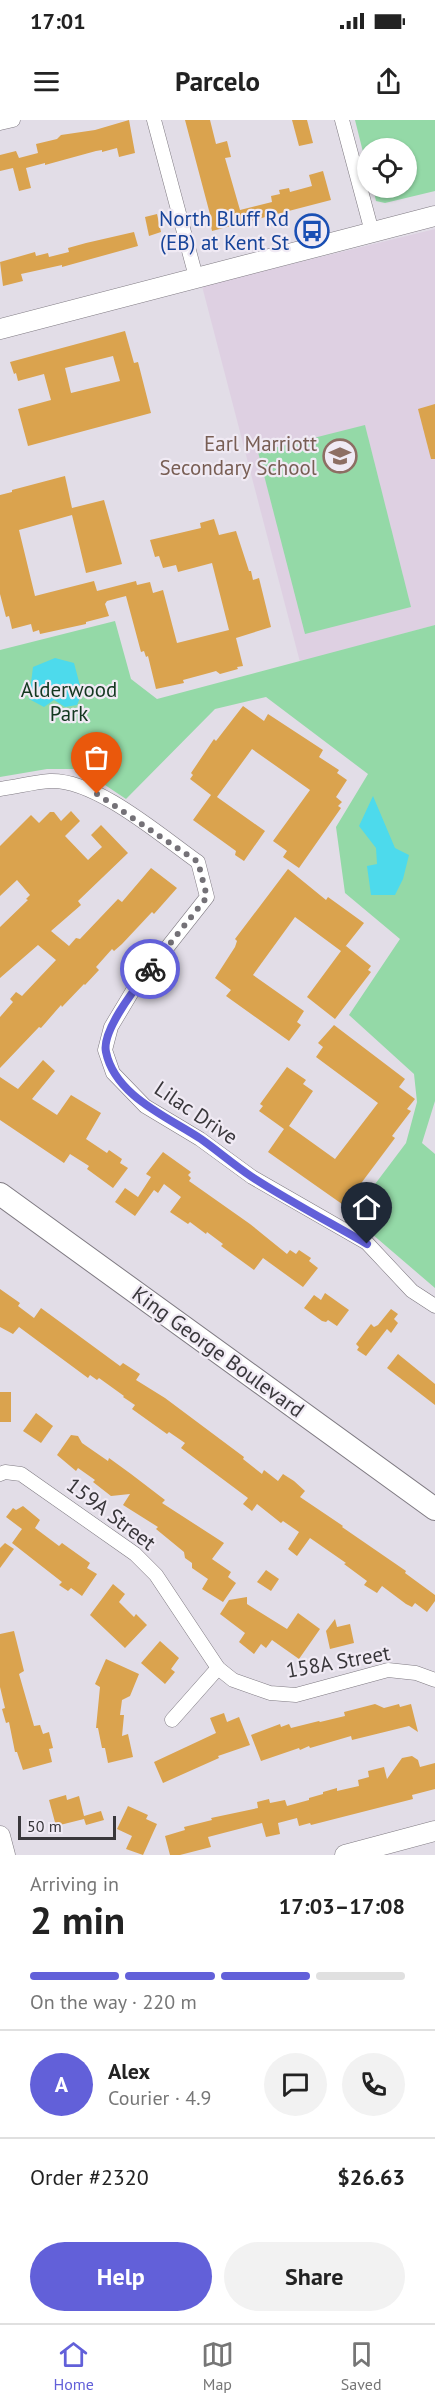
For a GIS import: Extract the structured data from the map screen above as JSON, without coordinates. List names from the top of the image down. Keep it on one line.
{"streets":{"main road":["King George Boulevard"],"street":["Lilac Drive","159A Street","158A Street"]},"crossings":[["159A Street","158A Street"]],"parks":["Alderwood Park"],"places":{"bus stop":["North Bluff Rd (EB) at Kent St"],"school or university":["Earl Marriott Secondary School"]},"scale_bar":"50 m","page":{"status":"17:01","header":"Parcelo","scale":"50 m","heading":["2 min","Arriving in","17:03–17:08"],"panel":["Alex","Courier · 4.9","Order #2320","$26.63"],"bar":"On the way · 220 m","round":"A","buttons":["Help","Share"],"tabs":["Home","Map","Saved"]}}
